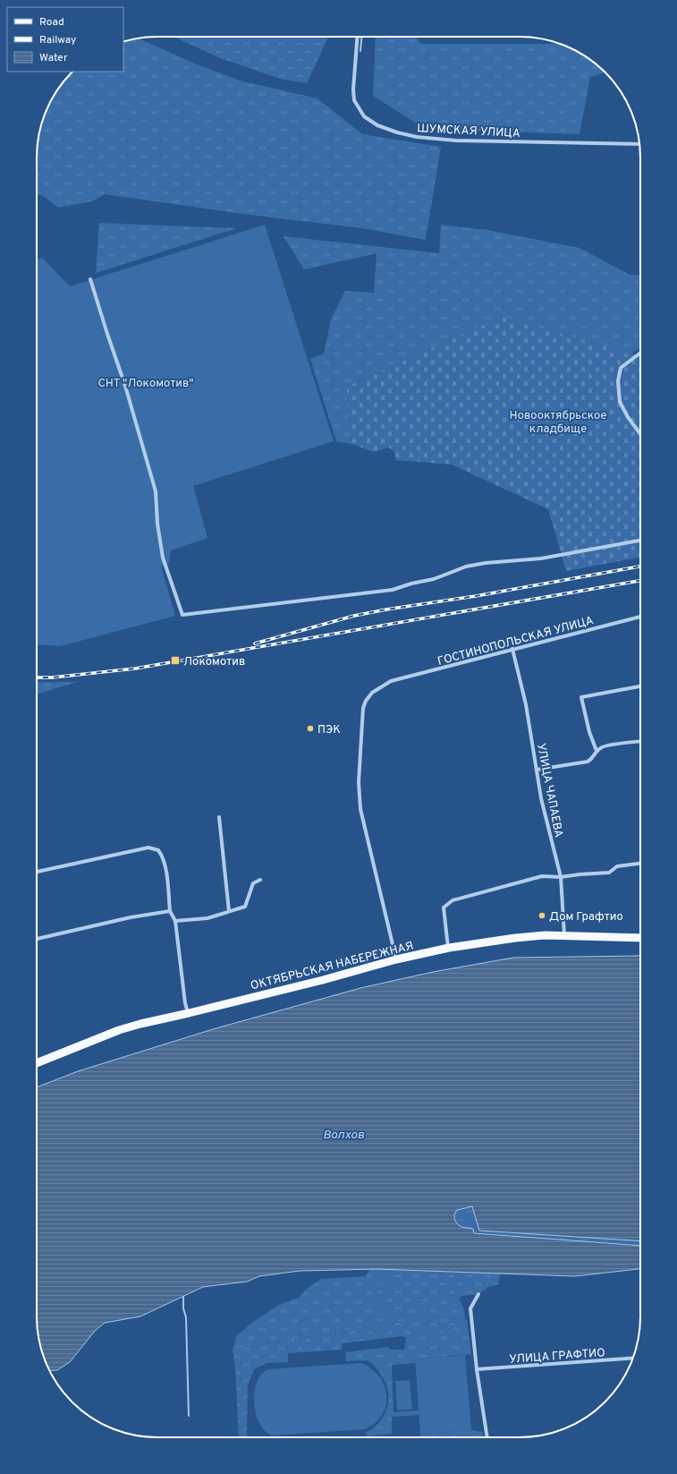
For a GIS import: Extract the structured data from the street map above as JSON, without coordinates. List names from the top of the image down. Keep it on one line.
{"streets":{"main road":["ОКТЯБРЬСКАЯ НАБЕРЕЖНАЯ"],"street":["ШУМСКАЯ УЛИЦА","ГОСТИНОПОЛЬСКАЯ УЛИЦА","УЛИЦА ЧАПАЕВА","УЛИЦА ГРАФТИО"]},"crossings":[["ГОСТИНОПОЛЬСКАЯ УЛИЦА","УЛИЦА ЧАПАЕВА"],["ГОСТИНОПОЛЬСКАЯ УЛИЦА","ОКТЯБРЬСКАЯ НАБЕРЕЖНАЯ"],["УЛИЦА ЧАПАЕВА","ОКТЯБРЬСКАЯ НАБЕРЕЖНАЯ"]],"water":["Волхов"],"parks":["СНТ \"Локомотив\"","Новооктябрьское кладбище"],"places":{"transit":["Локомотив"],"other":["ПЭК","Дом Графтио"]},"legend":["Road","Railway","Water"]}
